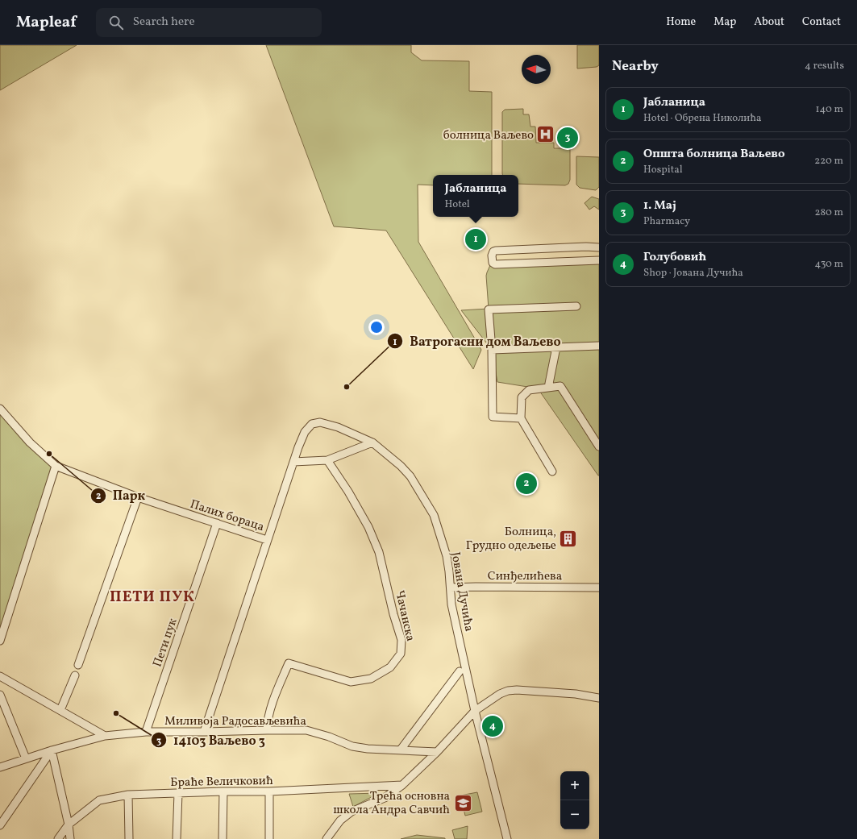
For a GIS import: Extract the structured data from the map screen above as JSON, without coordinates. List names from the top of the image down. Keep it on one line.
{"streets":{"street":["Палих бораца","Синђелићева","Јована Дучића","Чачанска","Пети пук","Миливоја Радосављевића","Браће Величковић"]},"crossings":[["Палих бораца","Јована Дучића"],["Палих бораца","Пети пук"],["Синђелићева","Јована Дучића"],["Чачанска","Миливоја Радосављевића"],["Пети пук","Миливоја Радосављевића"]],"districts":["ПЕТИ ПУК"],"places":{"hospital":["болница Ваљево"],"other":["Ватрогасни дом Ваљево","Парк","14103 Ваљево 3"],"building":["Болница, Грудно одељење"],"school or university":["Трећа основна школа Андра Савчић"]},"north":"left","page":{"header":"Mapleaf","search":"Search here","nav":["Home","Map","About","Contact"],"heading":["Nearby","4 results"],"list":[{"mark":"1","name":"Јабланица","note":"Hotel · Обрена Николића","value":"140 m"},{"mark":"2","name":"Општа болница Ваљево","note":"Hospital","value":"220 m"},{"mark":"3","name":"1. Мај","note":"Pharmacy","value":"280 m"},{"mark":"4","name":"Голубовић","note":"Shop · Јована Дучића","value":"430 m"}],"pins":["3","1","2","4"],"popup":["Јабланица","Hotel"],"map_buttons":["+","−"]}}
